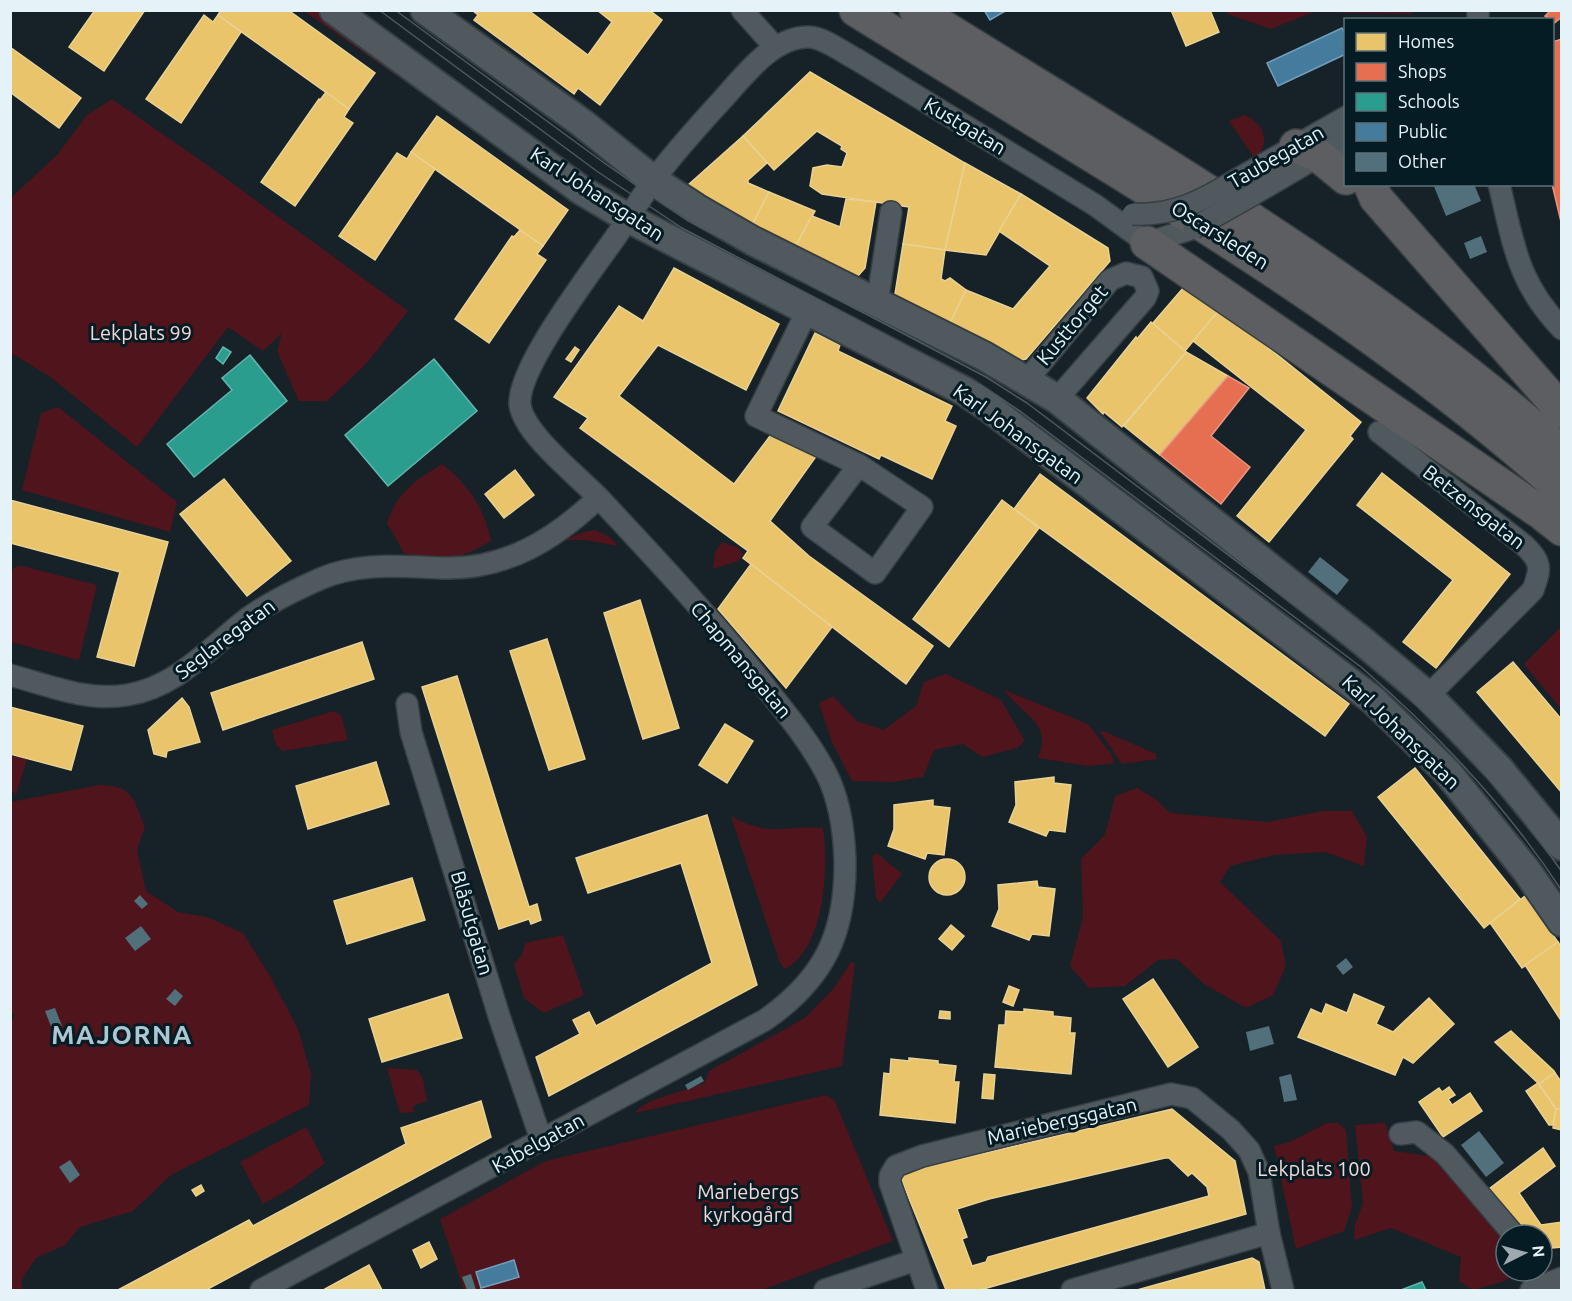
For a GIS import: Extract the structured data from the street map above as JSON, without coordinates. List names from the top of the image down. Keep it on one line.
{"streets":{"highway":["Oscarsleden"],"street":["Kustgatan","Taubegatan","Karl Johansgatan","Kusttorget","Betzensgatan","Seglaregatan","Chapmansgatan","Blåsutgatan","Mariebergsgatan","Kabelgatan"]},"crossings":[["Kustgatan","Taubegatan"],["Kustgatan","Karl Johansgatan"],["Kustgatan","Chapmansgatan"],["Karl Johansgatan","Kusttorget"],["Karl Johansgatan","Betzensgatan"],["Seglaregatan","Chapmansgatan"],["Chapmansgatan","Kabelgatan"],["Blåsutgatan","Kabelgatan"]],"districts":["MAJORNA"],"parks":["Lekplats 99","Lekplats 100","Mariebergs kyrkogård"],"legend":["Homes","Shops","Schools","Public","Other"],"north":"right"}
